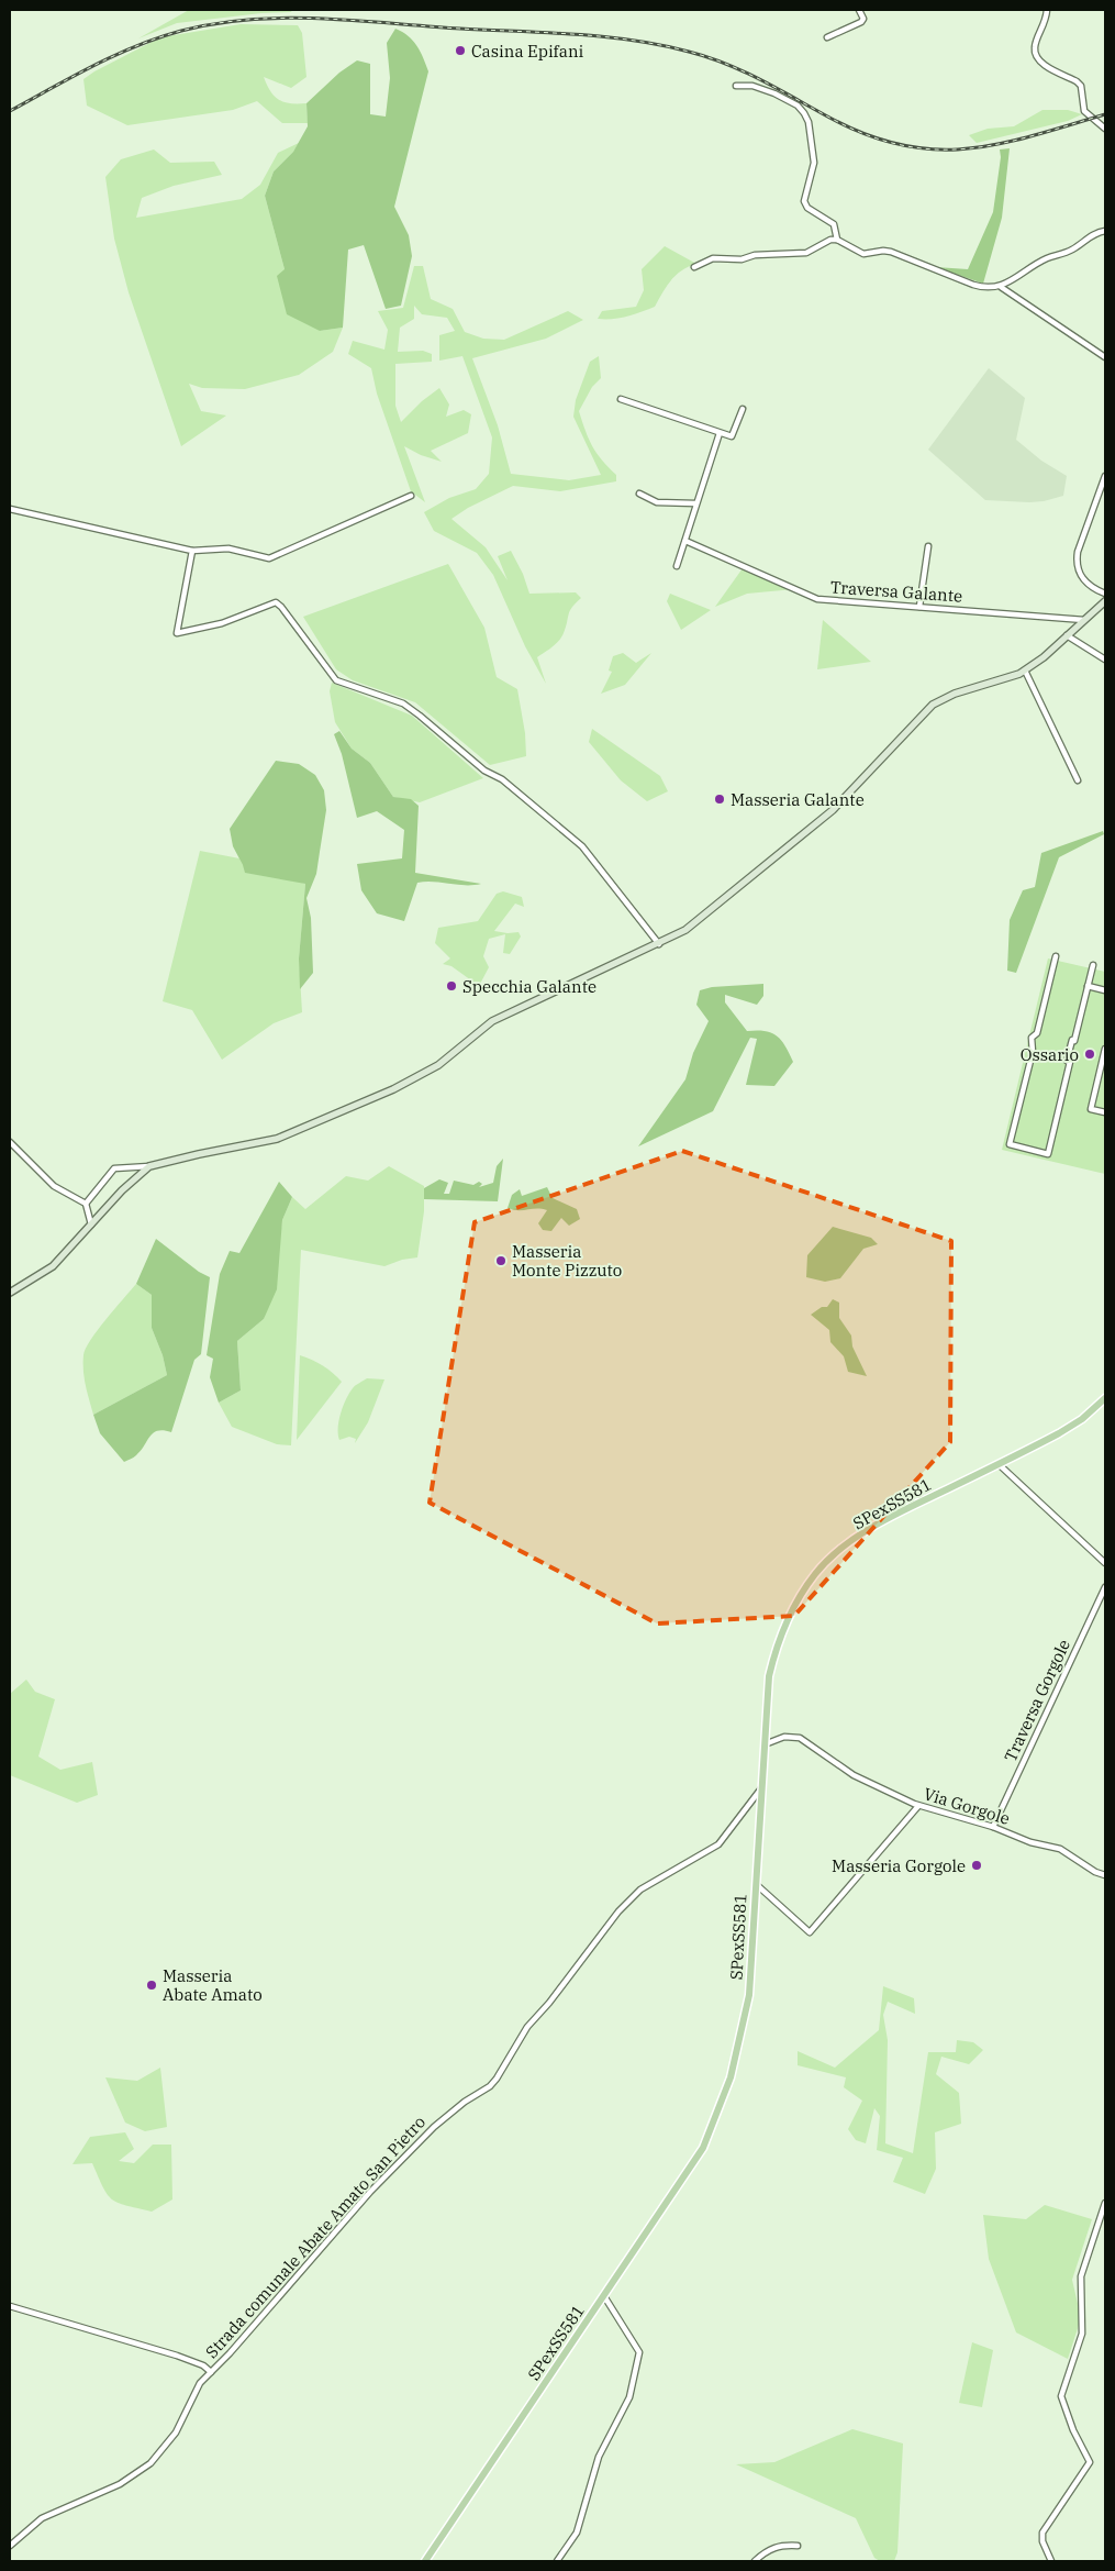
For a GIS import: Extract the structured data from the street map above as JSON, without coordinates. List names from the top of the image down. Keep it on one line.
{"streets":{"main road":["SPexSS581"],"street":["Traversa Galante","Traversa Gorgole","Via Gorgole","Strada comunale Abate Amato San Pietro"]},"crossings":[["SPexSS581","Via Gorgole"],["SPexSS581","Strada comunale Abate Amato San Pietro"],["Traversa Gorgole","Via Gorgole"]],"places":["Casina Epifani","Masseria Galante","Specchia Galante","Ossario","Masseria Monte Pizzuto","Masseria Gorgole","Masseria Abate Amato"]}
